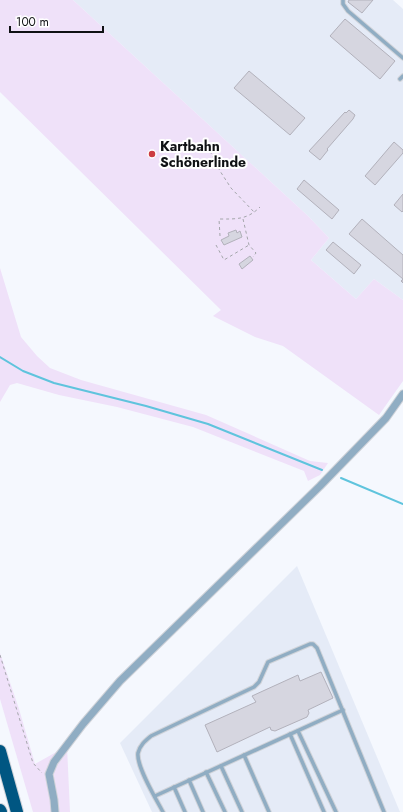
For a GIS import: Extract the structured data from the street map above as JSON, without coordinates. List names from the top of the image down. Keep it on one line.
{"places":["Kartbahn Schönerlinde"],"scale_bar":"100 m"}
